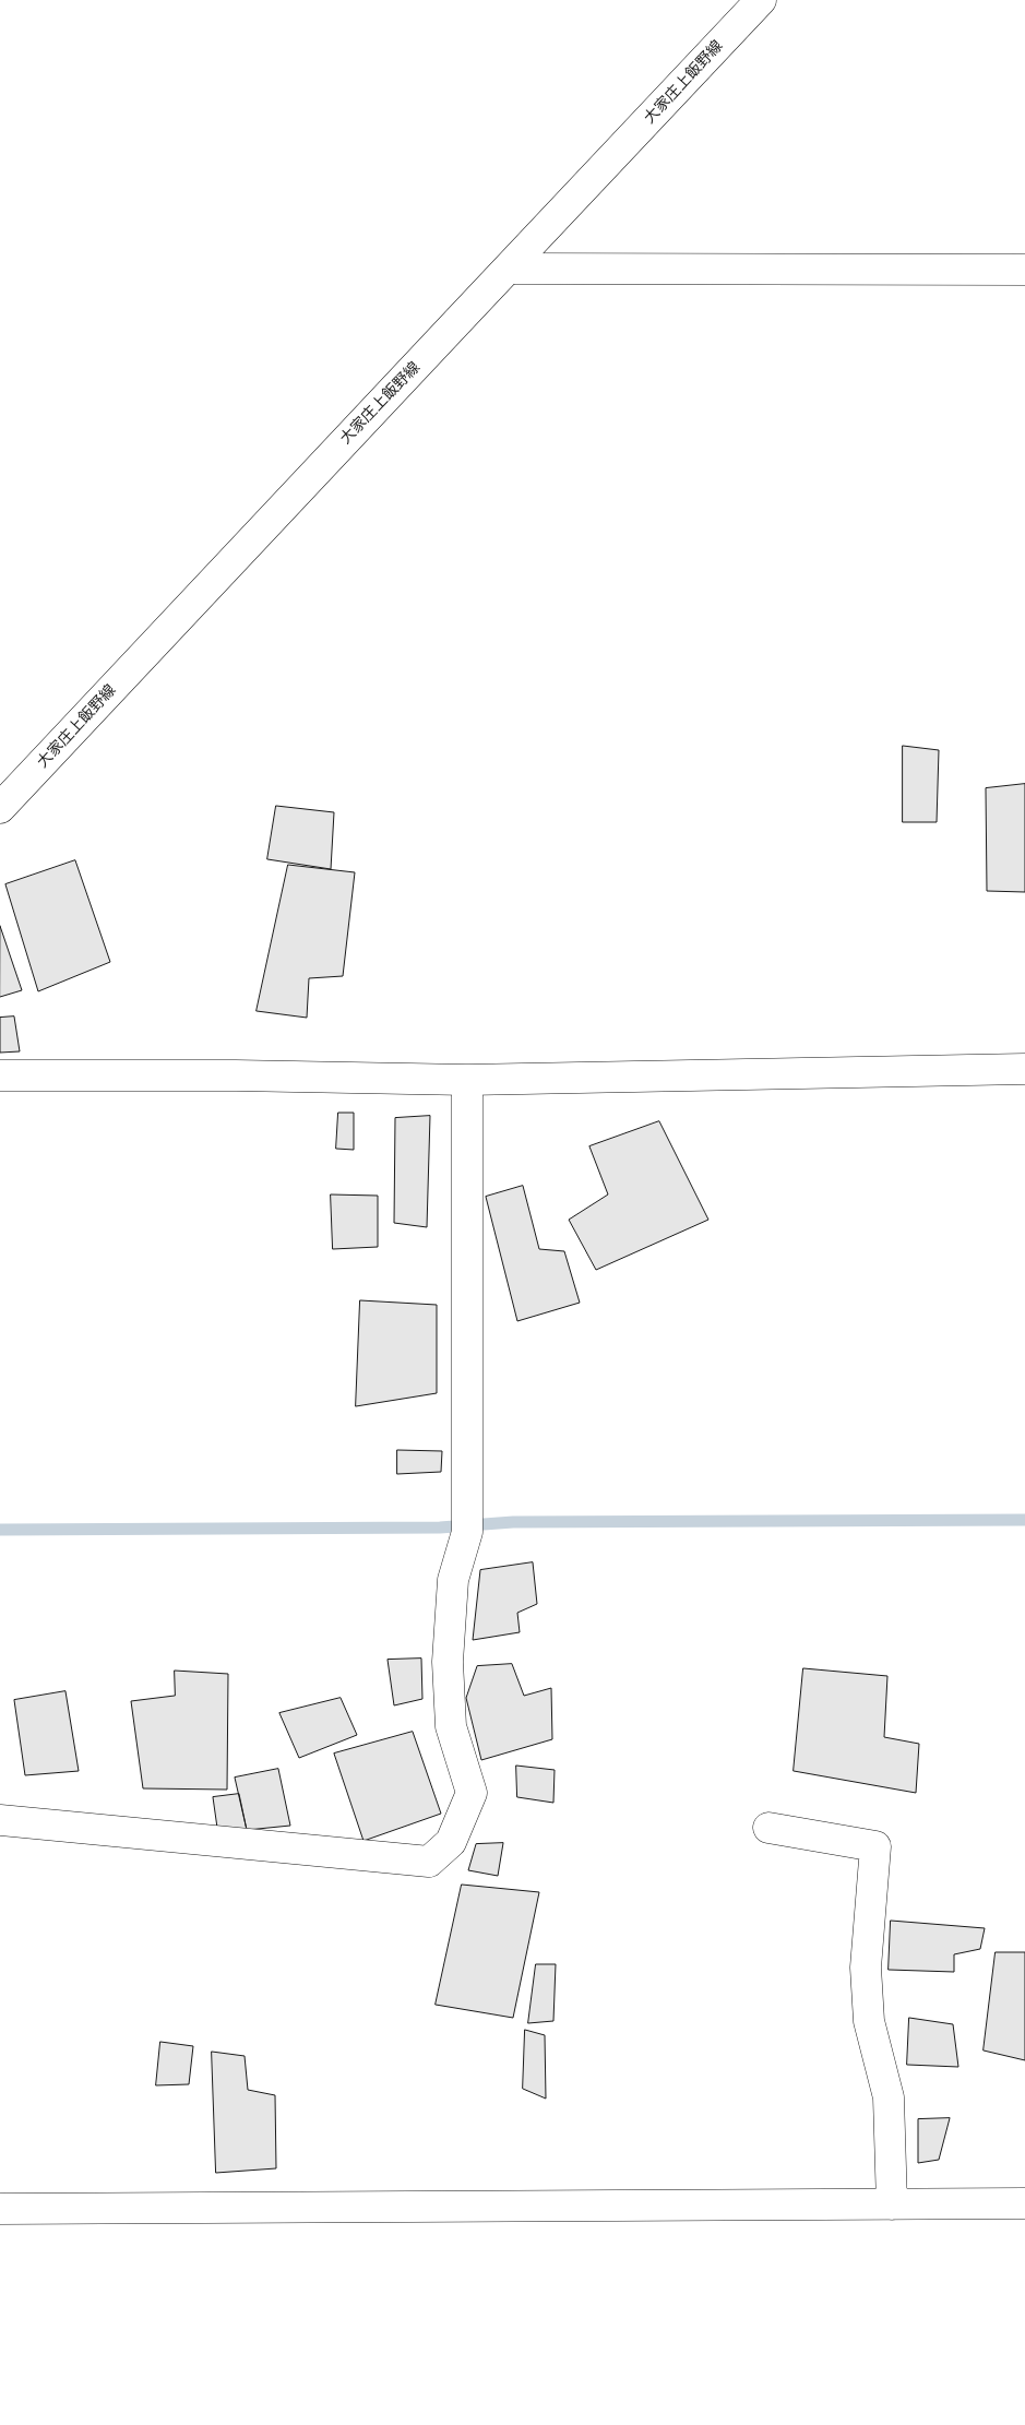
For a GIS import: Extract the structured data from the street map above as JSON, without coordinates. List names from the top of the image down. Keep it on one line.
{"streets":{"street":["大家庄上飯野線"]}}
